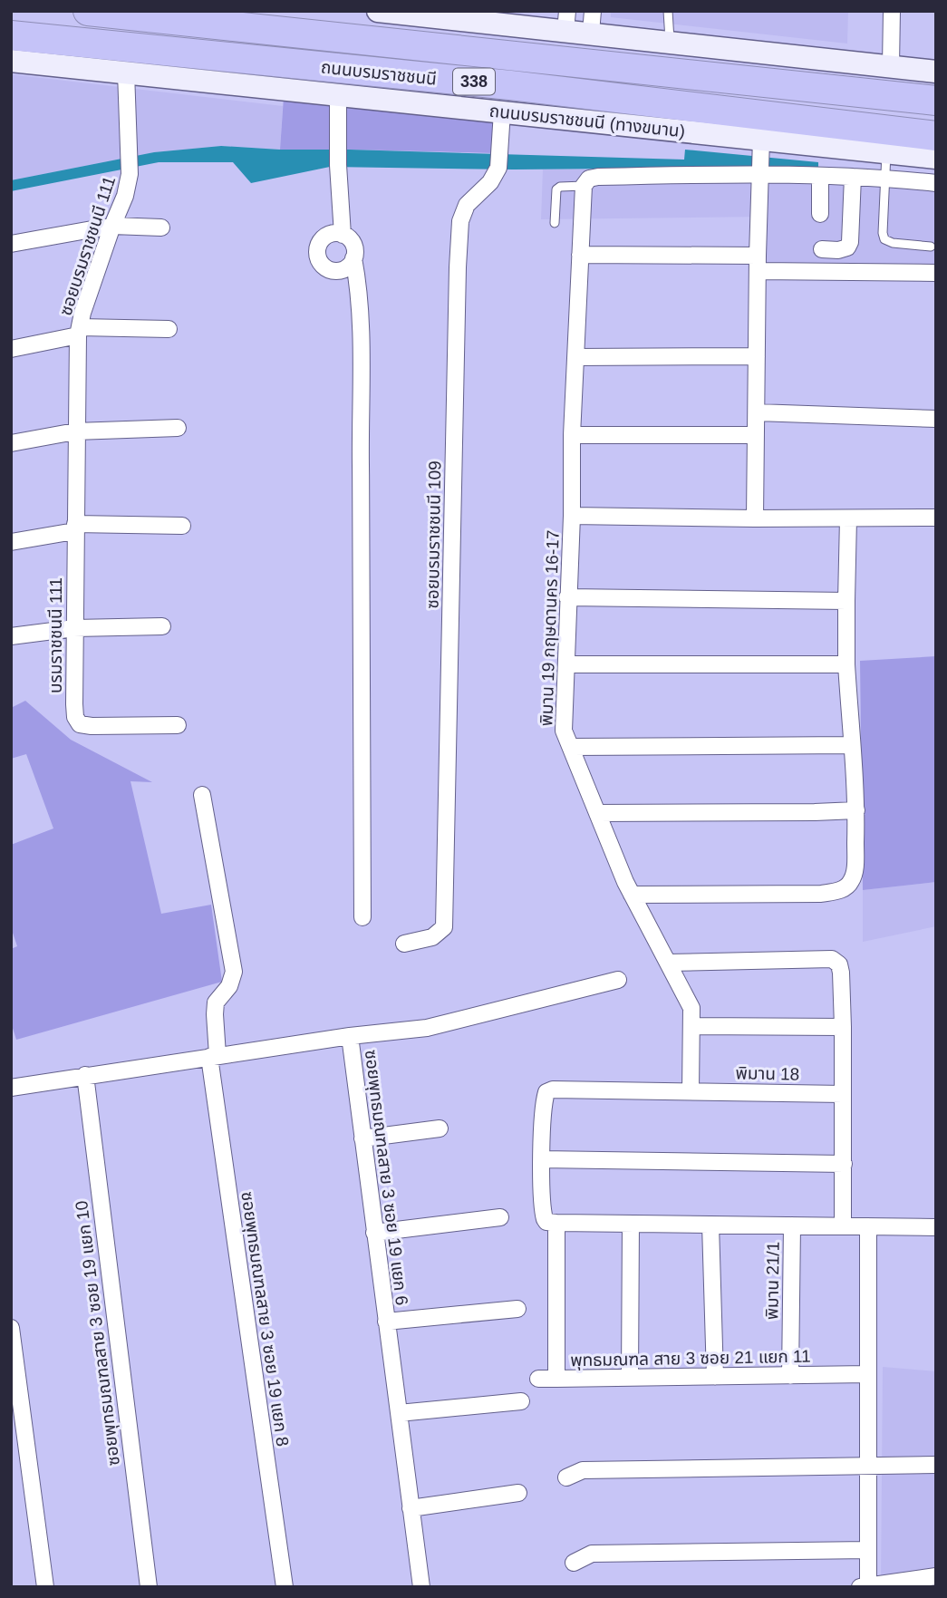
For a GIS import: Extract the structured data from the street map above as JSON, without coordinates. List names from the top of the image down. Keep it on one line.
{"streets":{"highway":["ถนนบรมราชชนนี","338"],"main road":["ถนนบรมราชชนนี (ทางขนาน)"],"street":["ซอยบรมราชชนนี 111","ซอยบรมราชชนนี 109","พิมาน 19 กฤษดานคร 16-17","บรมราชชนนี 111","พิมาน 18","ซอยพุทธมณฑลสาย 3 ซอย 19 แยก 6","พิมาน 21/1","ซอยพุทธมณฑลสาย 3 ซอย 19 แยก 8","ซอยพุทธมณฑลสาย 3 ซอย 19 แยก 10","พุทธมณฑล สาย 3 ซอย 21 แยก 11"]},"crossings":[["ถนนบรมราชชนนี (ทางขนาน)","ซอยบรมราชชนนี 111"],["ถนนบรมราชชนนี (ทางขนาน)","ซอยบรมราชชนนี 109"],["ซอยบรมราชชนนี 111","บรมราชชนนี 111"],["พิมาน 19 กฤษดานคร 16-17","พิมาน 18"],["ซอยพุทธมณฑลสาย 3 ซอย 19 แยก 6","ซอยพุทธมณฑลสาย 3 ซอย 19 แยก 8"],["ซอยพุทธมณฑลสาย 3 ซอย 19 แยก 6","ซอยพุทธมณฑลสาย 3 ซอย 19 แยก 10"],["พิมาน 21/1","พุทธมณฑล สาย 3 ซอย 21 แยก 11"]]}
